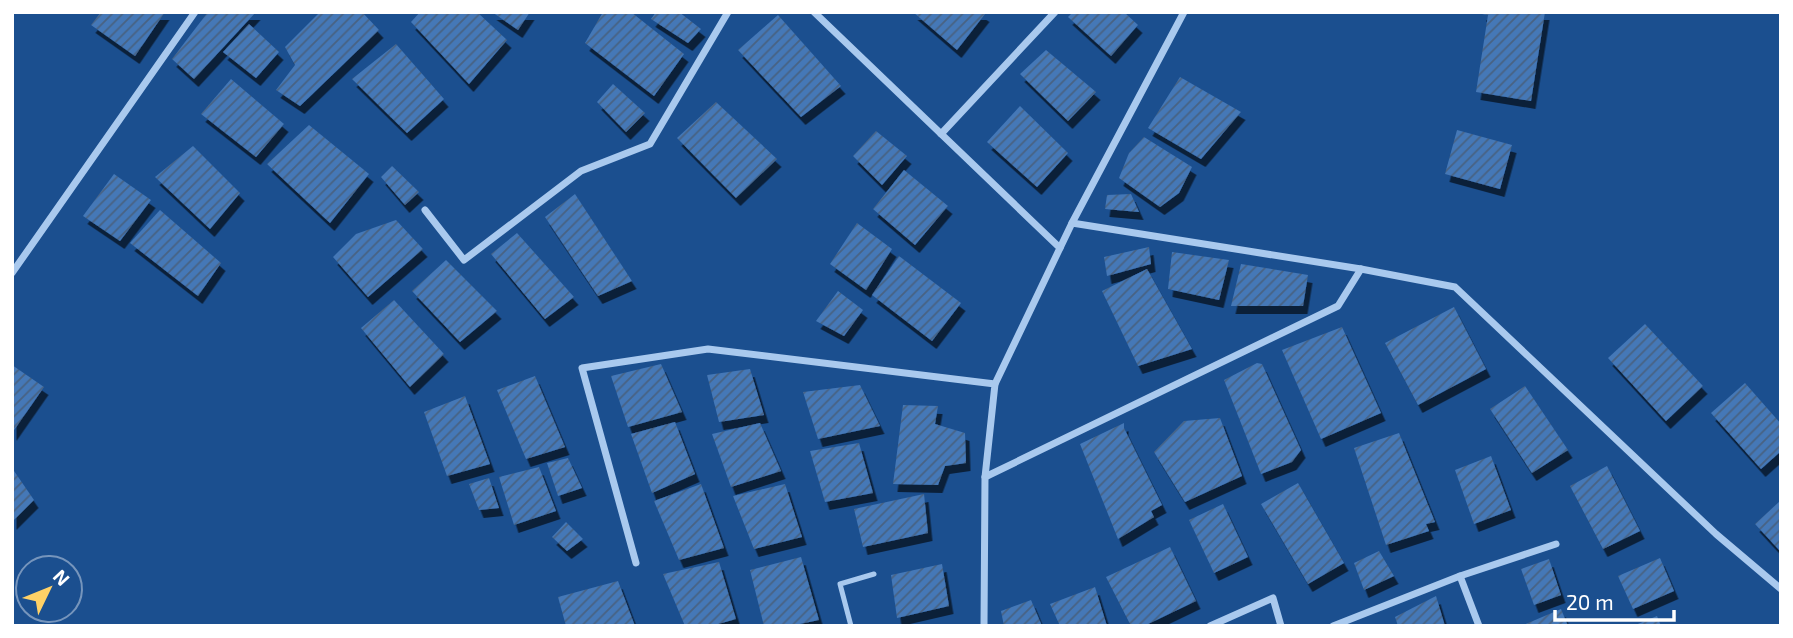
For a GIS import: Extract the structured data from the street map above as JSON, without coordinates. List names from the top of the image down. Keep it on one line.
{"scale_bar":"20 m","north":"top right"}
